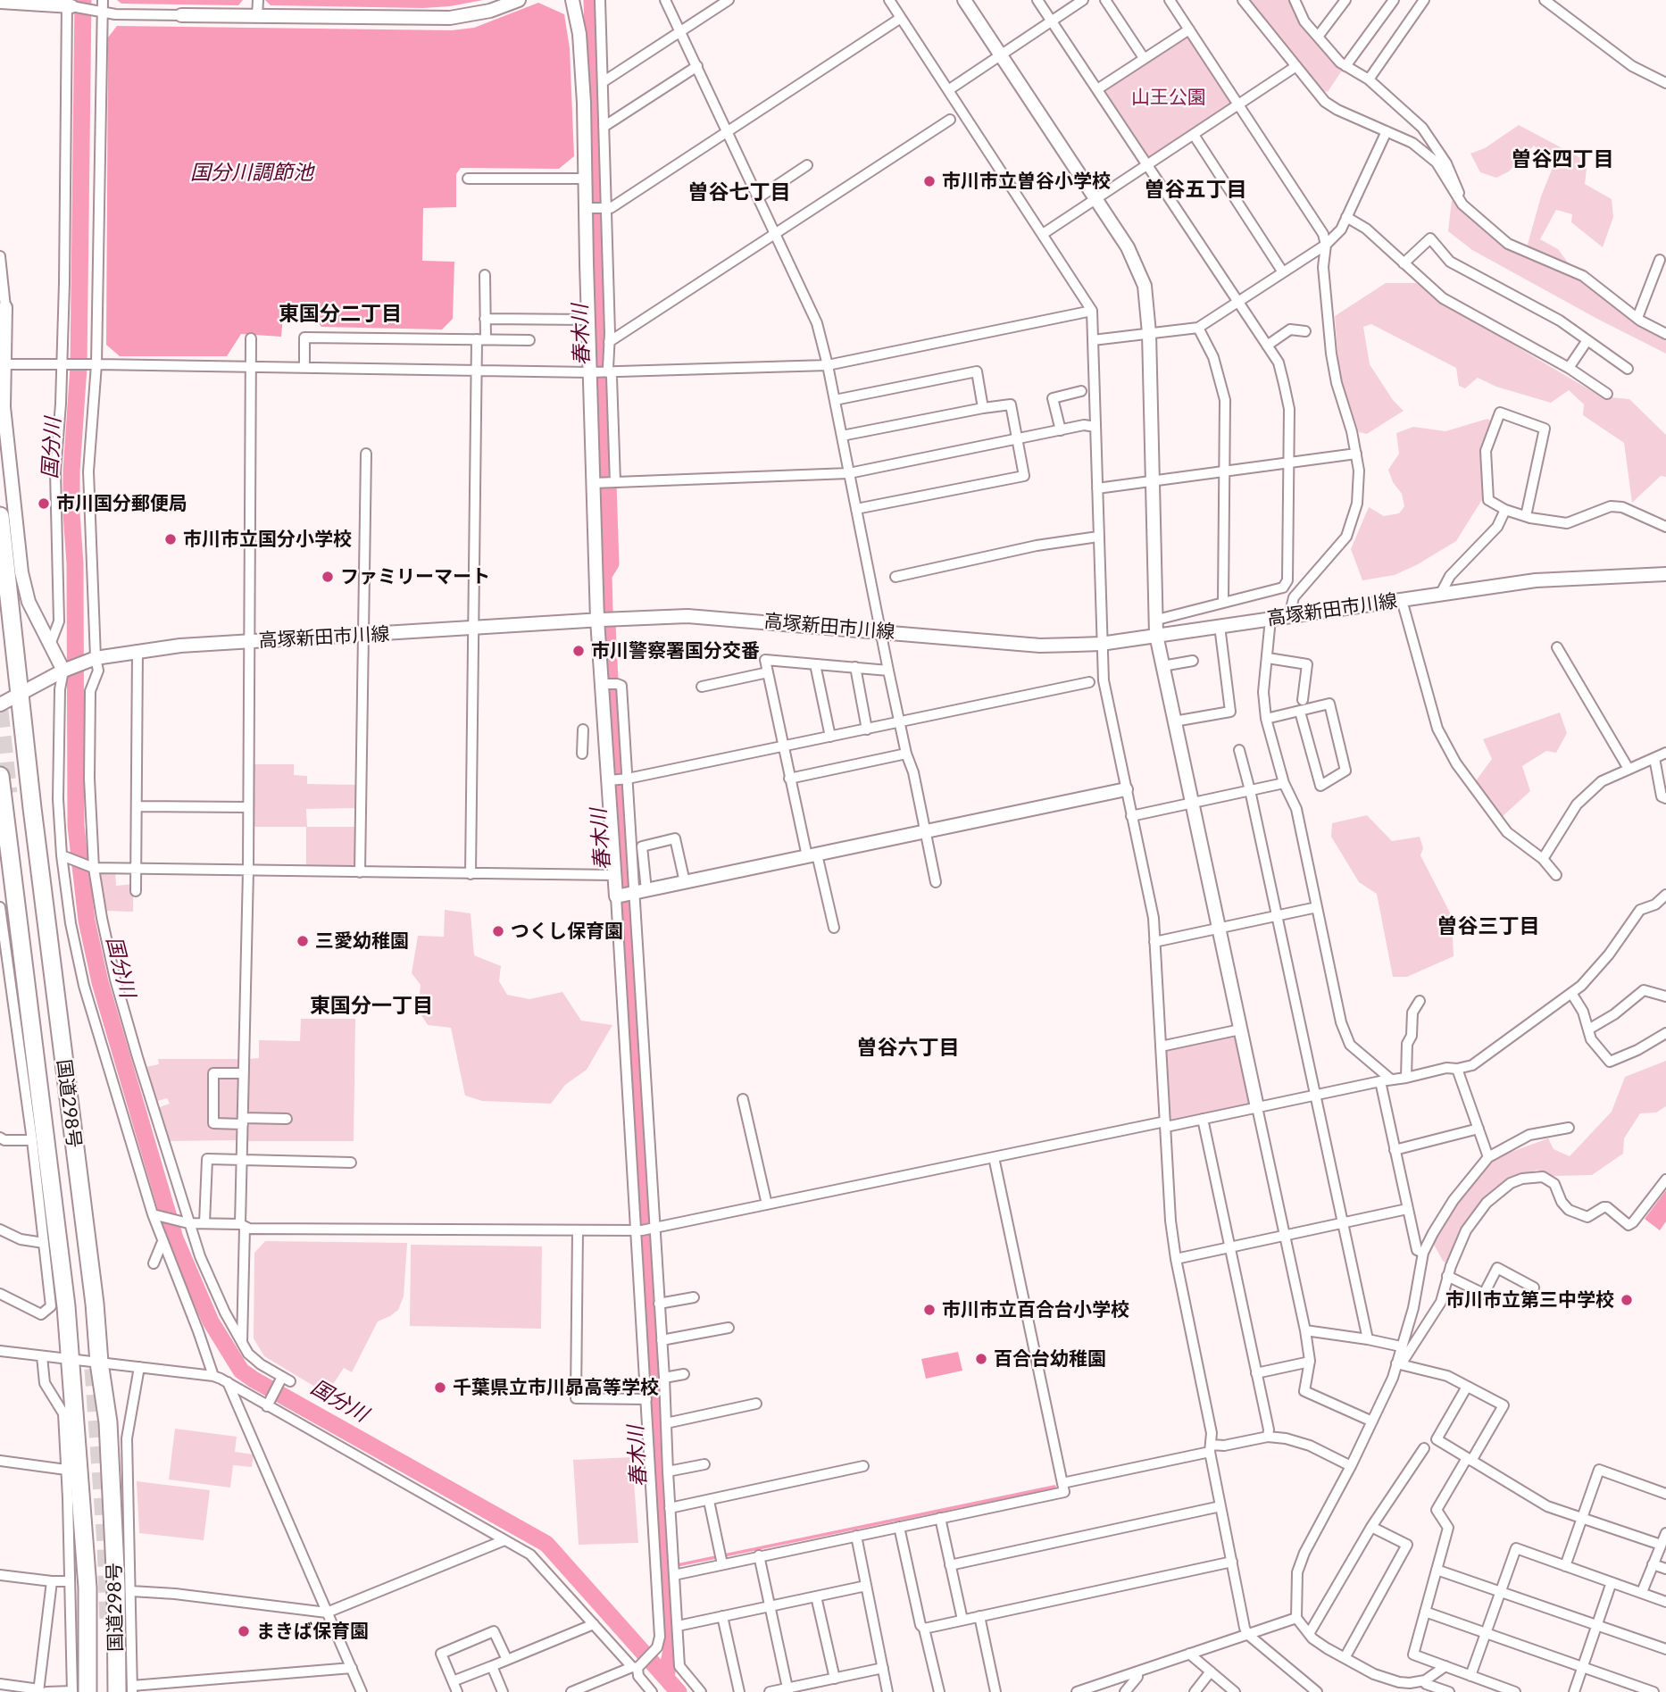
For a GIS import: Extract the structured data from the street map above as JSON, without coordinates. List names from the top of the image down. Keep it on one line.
{"streets":{"highway":["国道298号"],"street":["高塚新田市川線"]},"crossings":[["高塚新田市川線","国道298号"]],"districts":["曽谷四丁目","曽谷五丁目","曽谷七丁目","東国分二丁目","曽谷三丁目","東国分一丁目","曽谷六丁目"],"water":["国分川調節池","春木川","国分川"],"parks":["山王公園"],"places":["市川市立曽谷小学校","市川国分郵便局","市川市立国分小学校","ファミリーマート","市川警察署国分交番","つくし保育園","三愛幼稚園","市川市立第三中学校","市川市立百合台小学校","百合台幼稚園","千葉県立市川昴高等学校","まきば保育園"]}
